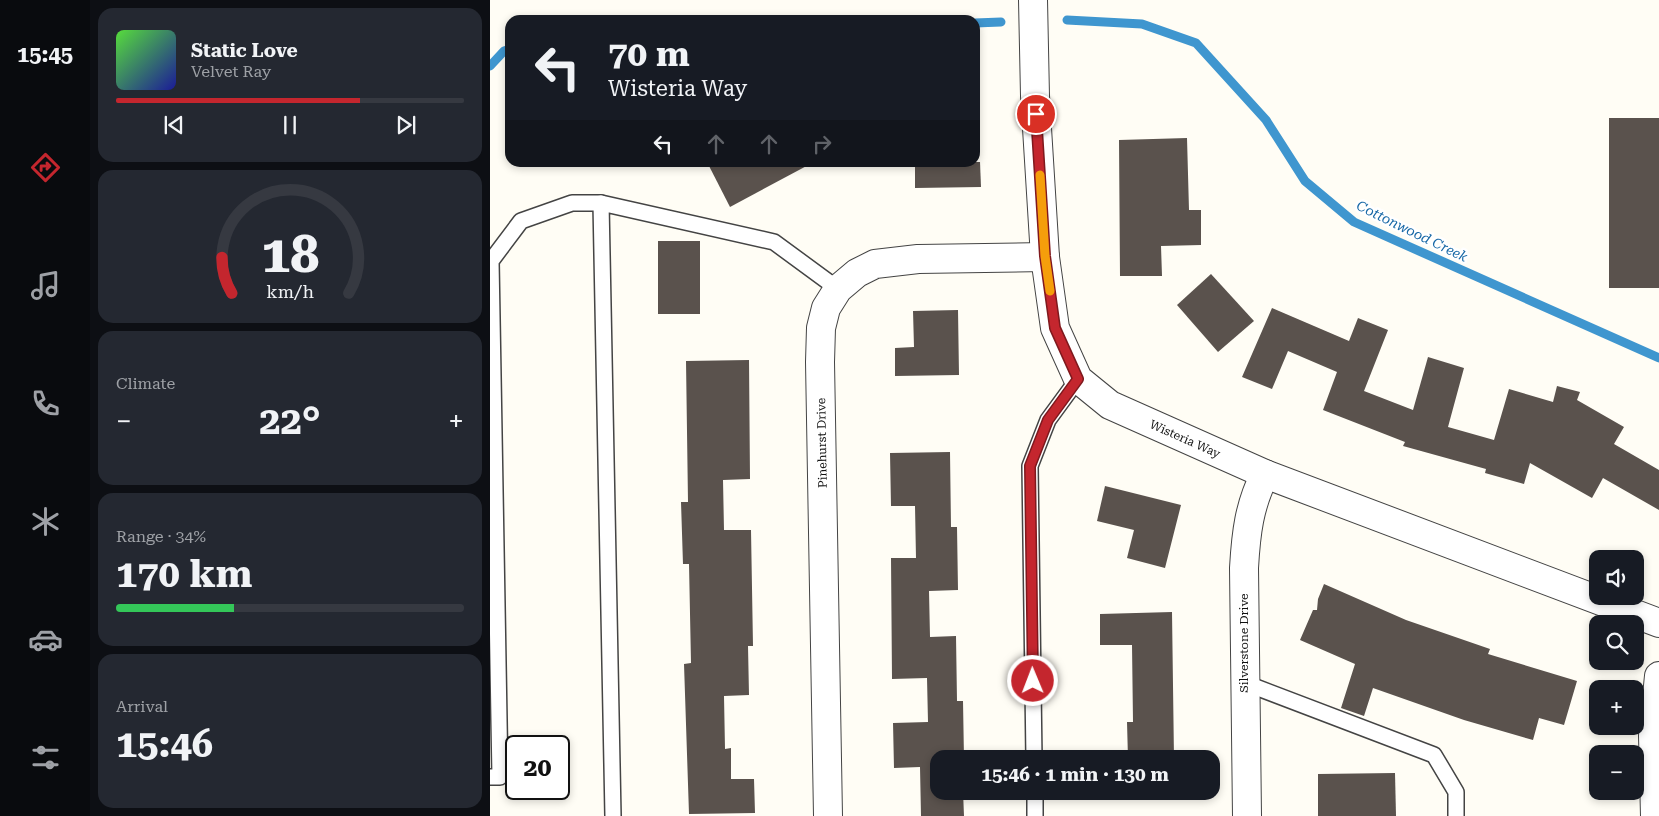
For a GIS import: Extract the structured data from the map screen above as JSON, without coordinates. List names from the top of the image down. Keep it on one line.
{"streets":{"street":["Wisteria Way","Pinehurst Drive","Silverstone Drive"]},"crossings":[["Wisteria Way","Pinehurst Drive"],["Wisteria Way","Silverstone Drive"]],"water":["Cottonwood Creek"],"page":{"tabs":"15:45","turn":["70 m","Wisteria Way"],"song":["Static Love","Velvet Ray"],"tile":["Climate",["Range · 34%","170 km"],["Arrival","15:46"]],"heat":["−","22°","+"],"map_buttons":["+","−"],"limit":"20","trip":"15:46 · 1 min · 130 m","gauge":["18","km/h"]}}
